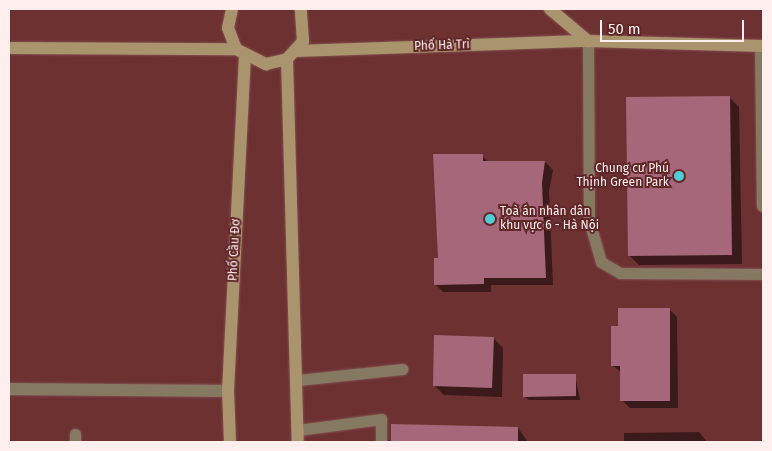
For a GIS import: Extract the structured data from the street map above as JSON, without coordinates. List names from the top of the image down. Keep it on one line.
{"streets":{"main road":["Phố Hà Trì","Phố Cầu Đơ"]},"crossings":[["Phố Hà Trì","Phố Cầu Đơ"]],"places":["Chung cư Phú Thịnh Green Park","Toà án nhân dân khu vực 6 - Hà Nội"],"scale_bar":"50 m"}
